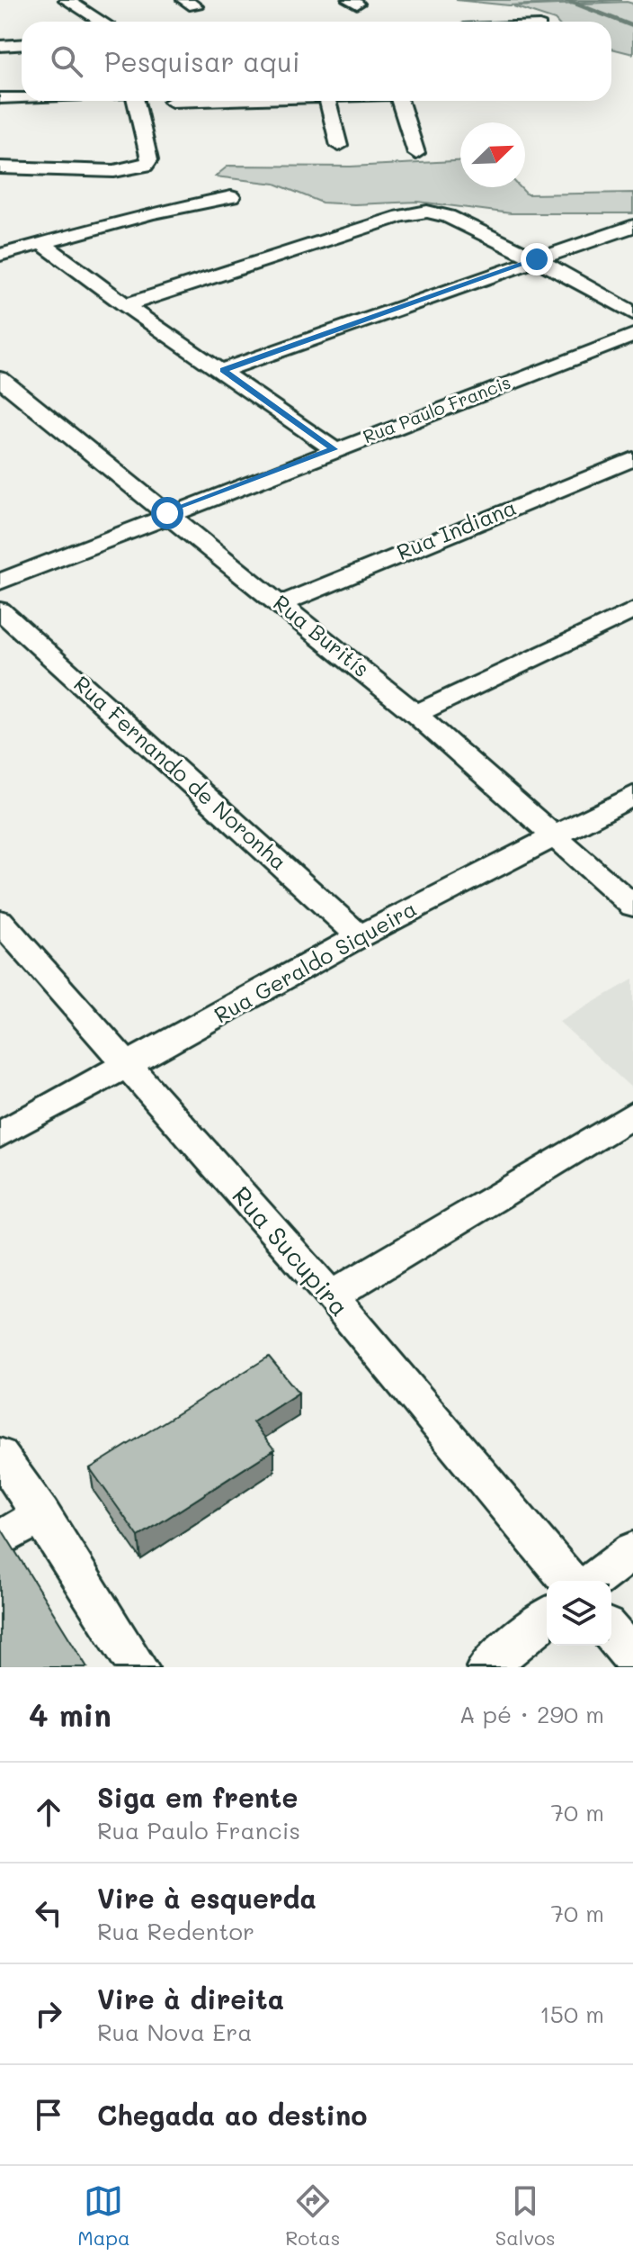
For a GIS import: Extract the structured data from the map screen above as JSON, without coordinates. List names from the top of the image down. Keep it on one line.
{"streets":{"street":["Rua Paulo Francis","Rua Indiana","Rua Buritís","Rua Fernando de Noronha","Rua Geraldo Siqueira","Rua Sucupira"]},"crossings":[["Rua Paulo Francis","Rua Buritís"],["Rua Indiana","Rua Buritís"],["Rua Buritís","Rua Geraldo Siqueira"],["Rua Fernando de Noronha","Rua Geraldo Siqueira"],["Rua Geraldo Siqueira","Rua Sucupira"]],"north":"top right","page":{"search":"Pesquisar aqui","heading":["4 min","A pé · 290 m"],"list":[["Siga em frente","Rua Paulo Francis","70 m"],["Vire à esquerda","Rua Redentor","70 m"],["Vire à direita","Rua Nova Era","150 m"],"Chegada ao destino"],"nav":["Mapa","Rotas","Salvos"]}}
